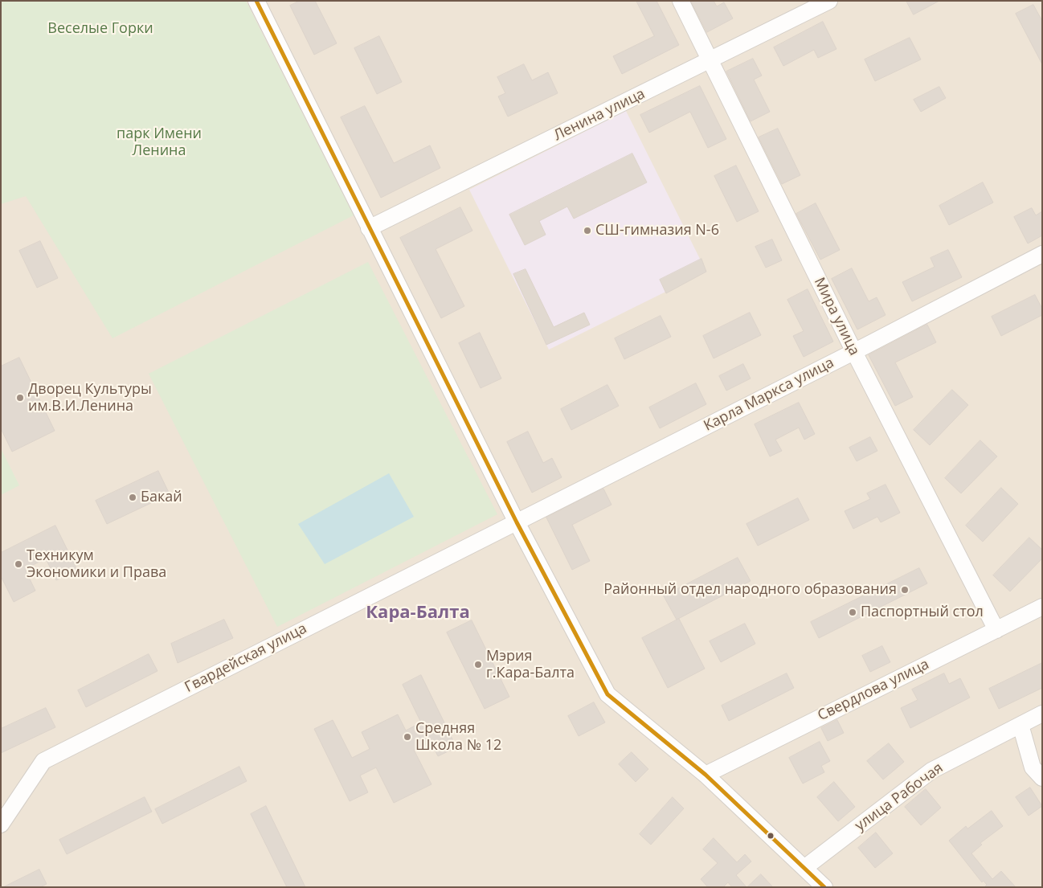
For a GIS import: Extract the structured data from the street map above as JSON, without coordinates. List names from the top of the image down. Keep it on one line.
{"streets":{"street":["Ленина улица","Мира улица","Карла Маркса улица","Гвардейская улица","Свердлова улица","улица Рабочая"]},"crossings":[["Ленина улица","Мира улица"],["Мира улица","Карла Маркса улица"],["Мира улица","Свердлова улица"],["Карла Маркса улица","Гвардейская улица"]],"districts":["Кара-Балта"],"parks":["Веселые Горки","парк Имени Ленина"],"places":["СШ-гимназия N-6","Дворец Культуры им.В.И.Ленина","Бакай","Техникум Экономики и Права","Районный отдел народного образования","Паспортный стол","Мэрия г.Кара-Балта","Средняя Школа № 12"]}
